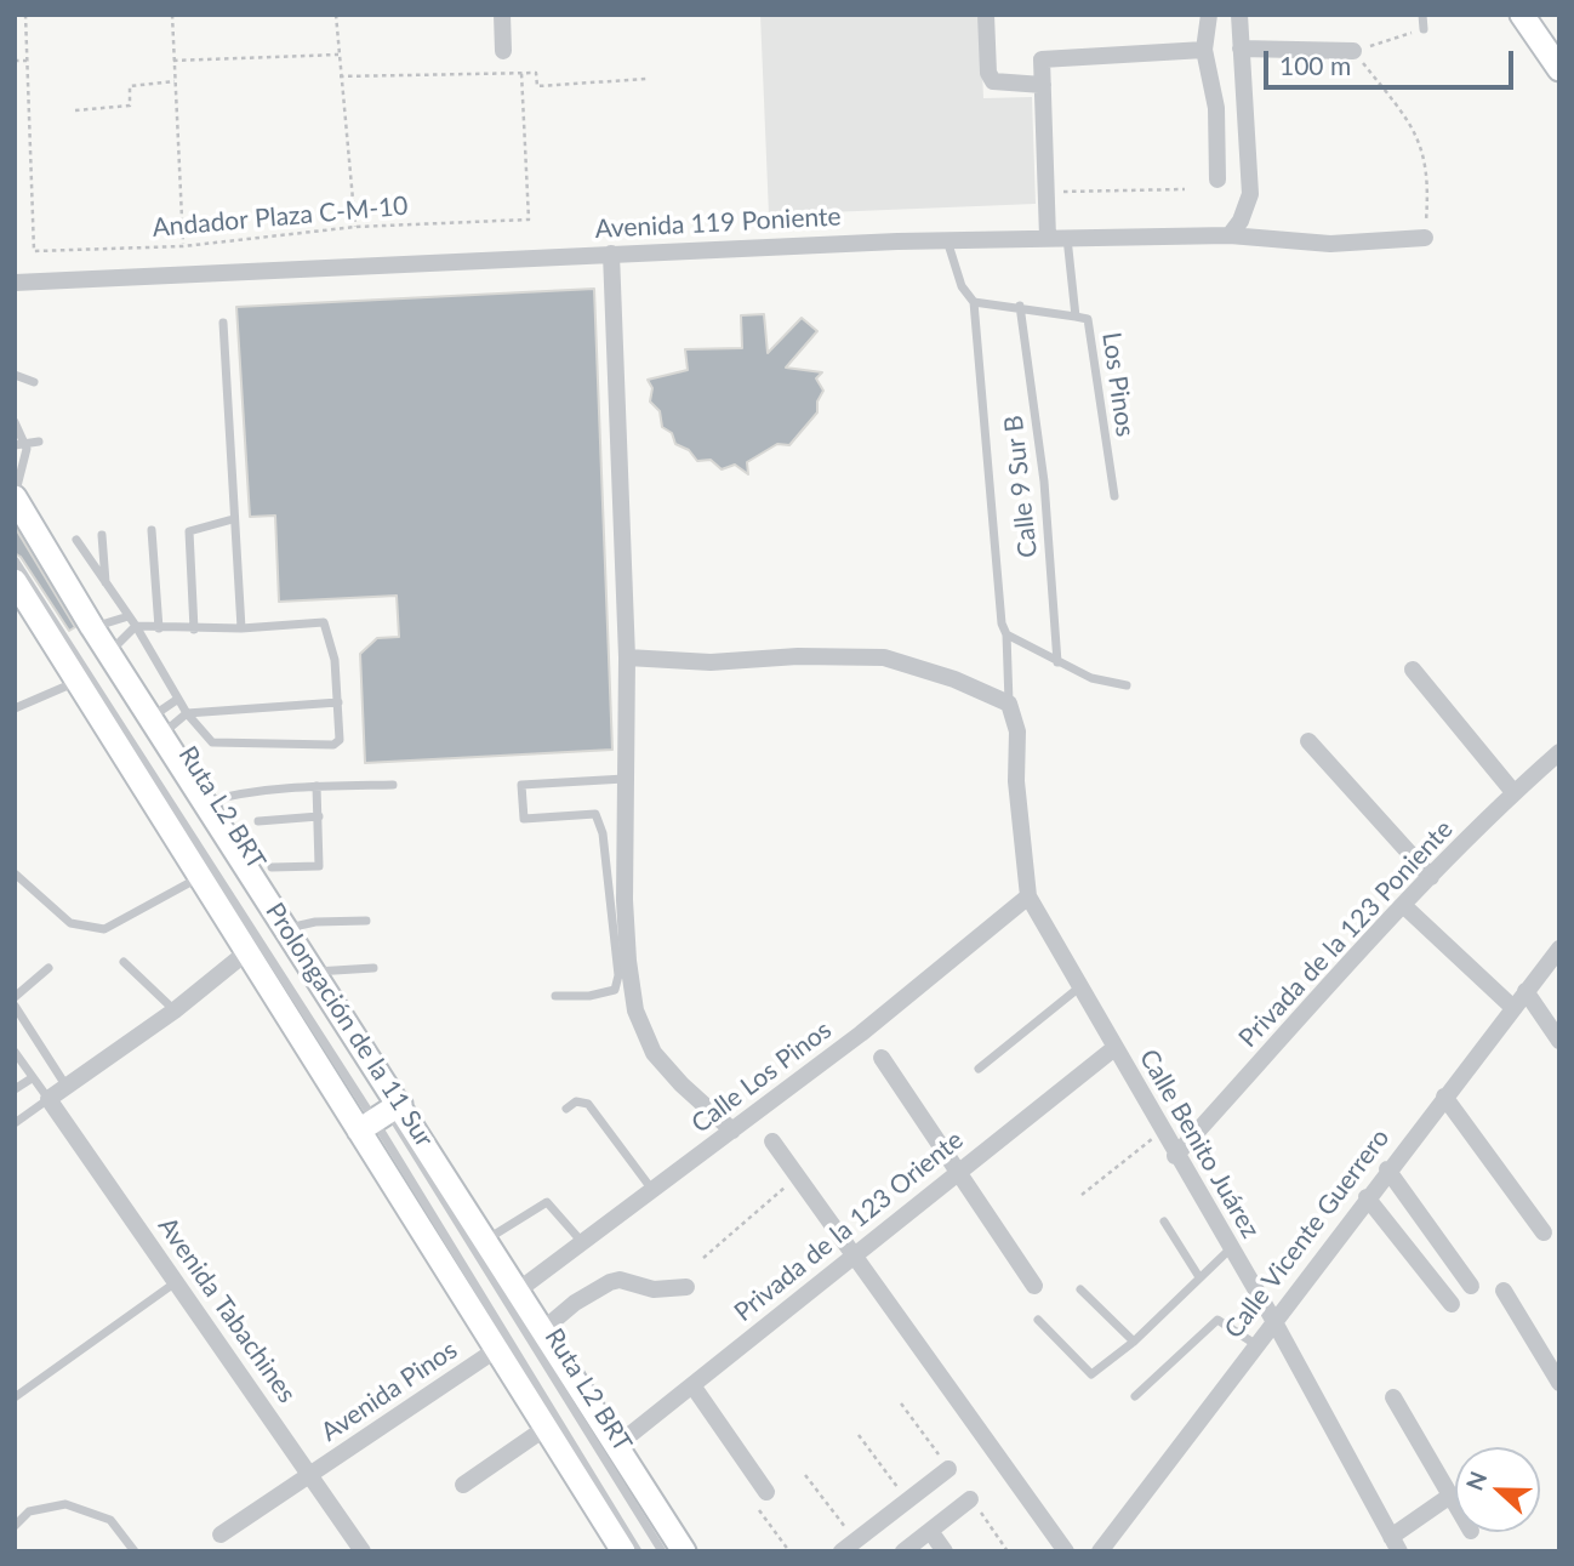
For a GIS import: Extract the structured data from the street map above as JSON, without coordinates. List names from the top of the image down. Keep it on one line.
{"streets":{"main road":["Prolongación de la 11 Sur"],"street":["Avenida 119 Poniente","Privada de la 123 Poniente","Calle Los Pinos","Calle Benito Juárez","Privada de la 123 Oriente","Calle Vicente Guerrero","Avenida Tabachines","Avenida Pinos"],"lane":["Los Pinos","Calle 9 Sur B","Ruta L2 BRT"],"path":["Andador Plaza C-M-10"]},"crossings":[["Avenida 119 Poniente","Los Pinos"],["Ruta L2 BRT","Prolongación de la 11 Sur"],["Privada de la 123 Poniente","Calle Benito Juárez"],["Prolongación de la 11 Sur","Calle Los Pinos"],["Prolongación de la 11 Sur","Privada de la 123 Oriente"],["Prolongación de la 11 Sur","Avenida Pinos"],["Calle Los Pinos","Calle Benito Juárez"],["Calle Benito Juárez","Privada de la 123 Oriente"],["Calle Benito Juárez","Calle Vicente Guerrero"],["Avenida Tabachines","Avenida Pinos"]],"scale_bar":"100 m","north":"left"}
